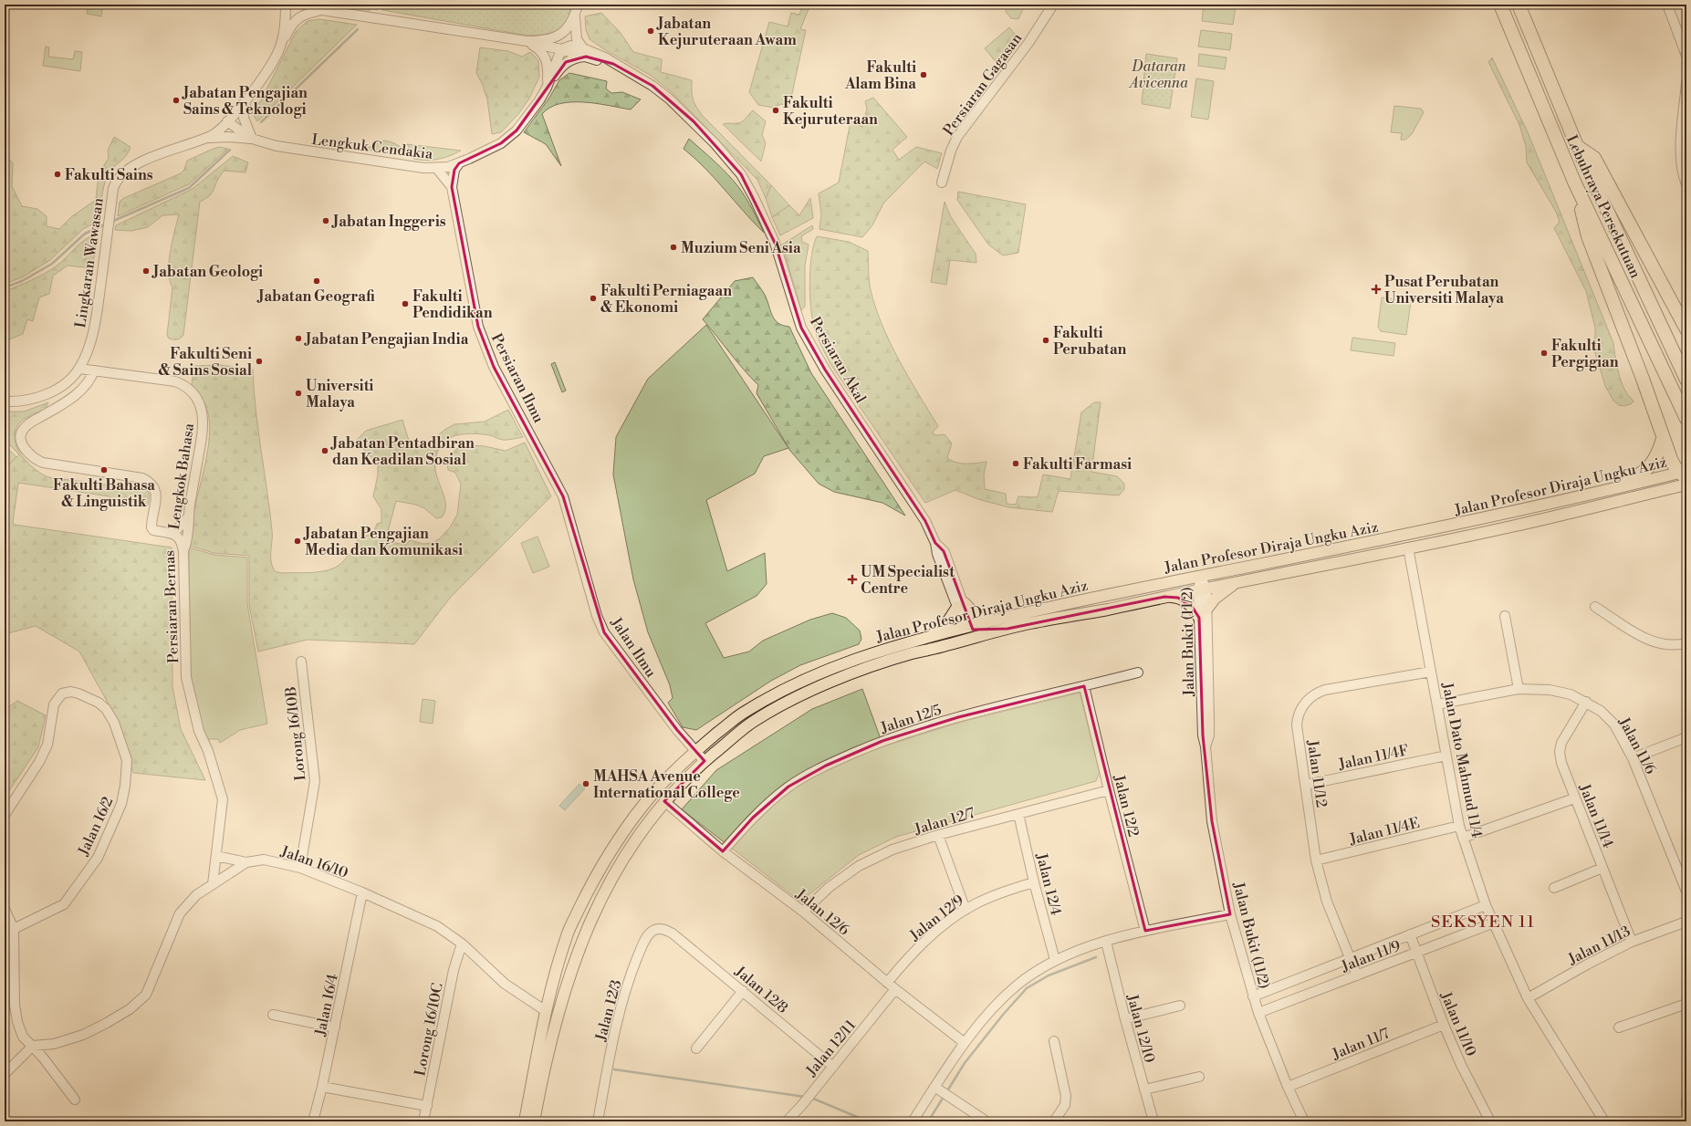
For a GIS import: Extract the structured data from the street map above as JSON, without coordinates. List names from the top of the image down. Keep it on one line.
{"streets":{"highway":["Lebuhraya Persekutuan"],"main road":["Jalan Profesor Diraja Ungku Aziz"],"street":["Persiaran Gagasan","Lengkuk Cendakia","Lingkaran Wawasan","Persiaran Akal","Persiaran Ilmu","Lengkok Bahasa","Persiaran Bernas","Jalan Bukit (11/2)","Jalan Ilmu","Jalan 12/5","Lorong 16/10B","Jalan 11/6","Jalan 11/4F","Jalan Dato Mahmud 11/4","Jalan 11/12","Jalan 12/2","Jalan 11/14","Jalan 12/7","Jalan 16/2","Jalan 11/4E","Jalan 16/10","Jalan 12/4","Jalan 12/6","Jalan 12/9","Jalan 11/13","Jalan 11/9","Jalan 12/8","Jalan 16/4","Jalan 12/3","Jalan 11/10","Jalan 12/10","Lorong 16/10C","Jalan 11/7","Jalan 12/11"]},"crossings":[["Lengkuk Cendakia","Lingkaran Wawasan"],["Lengkuk Cendakia","Persiaran Akal"],["Lengkuk Cendakia","Persiaran Ilmu"],["Lingkaran Wawasan","Lengkok Bahasa"],["Persiaran Akal","Jalan Profesor Diraja Ungku Aziz"],["Persiaran Ilmu","Jalan Ilmu"],["Lengkok Bahasa","Persiaran Bernas"],["Jalan Profesor Diraja Ungku Aziz","Jalan Bukit (11/2)"],["Jalan Profesor Diraja Ungku Aziz","Jalan Ilmu"],["Jalan Profesor Diraja Ungku Aziz","Jalan Dato Mahmud 11/4"],["Jalan Profesor Diraja Ungku Aziz","Jalan 16/10"],["Jalan Profesor Diraja Ungku Aziz","Jalan 12/6"],["Persiaran Bernas","Jalan 16/10"],["Jalan Bukit (11/2)","Jalan 11/9"],["Jalan Bukit (11/2)","Jalan 11/7"],["Jalan 12/5","Jalan 12/2"],["Jalan 12/5","Jalan 12/6"],["Lorong 16/10B","Jalan 16/10"],["Jalan 11/6","Jalan Dato Mahmud 11/4"],["Jalan 11/6","Jalan 11/14"],["Jalan 11/4F","Jalan Dato Mahmud 11/4"],["Jalan 11/4F","Jalan 11/12"],["Jalan Dato Mahmud 11/4","Jalan 11/12"],["Jalan Dato Mahmud 11/4","Jalan 11/4E"],["Jalan Dato Mahmud 11/4","Jalan 11/13"],["Jalan Dato Mahmud 11/4","Jalan 11/9"],["Jalan 11/12","Jalan 11/4E"],["Jalan 11/12","Jalan 11/9"],["Jalan 12/2","Jalan 12/7"],["Jalan 11/14","Jalan 11/13"],["Jalan 12/7","Jalan 12/4"],["Jalan 12/7","Jalan 12/6"],["Jalan 16/10","Jalan 16/4"],["Jalan 16/10","Lorong 16/10C"],["Jalan 12/4","Jalan 12/9"],["Jalan 12/6","Jalan 12/9"],["Jalan 12/6","Jalan 12/11"],["Jalan 11/9","Jalan 11/10"],["Jalan 12/8","Jalan 12/3"],["Jalan 12/8","Jalan 12/11"],["Jalan 11/10","Jalan 11/7"]],"districts":["SEKSYEN 11"],"parks":["Dataran Avicenna"],"places":{"other":["Jabatan Kejuruteraan Awam","Fakulti Alam Bina","Jabatan Pengajian Sains & Teknologi","Fakulti Kejuruteraan","Fakulti Sains","Jabatan Inggeris","Muzium Seni Asia","Jabatan Geologi","Jabatan Geografi","Fakulti Perniagaan & Ekonomi","Fakulti Pendidikan","Jabatan Pengajian India","Fakulti Perubatan","Fakulti Pergigian","Fakulti Seni & Sains Sosial","Universiti Malaya","Jabatan Pentadbiran dan Keadilan Sosial","Fakulti Farmasi","Fakulti Bahasa & Linguistik","Jabatan Pengajian Media dan Komunikasi","MAHSA Avenue International College"],"health":["Pusat Perubatan Universiti Malaya","UM Specialist Centre"]}}
